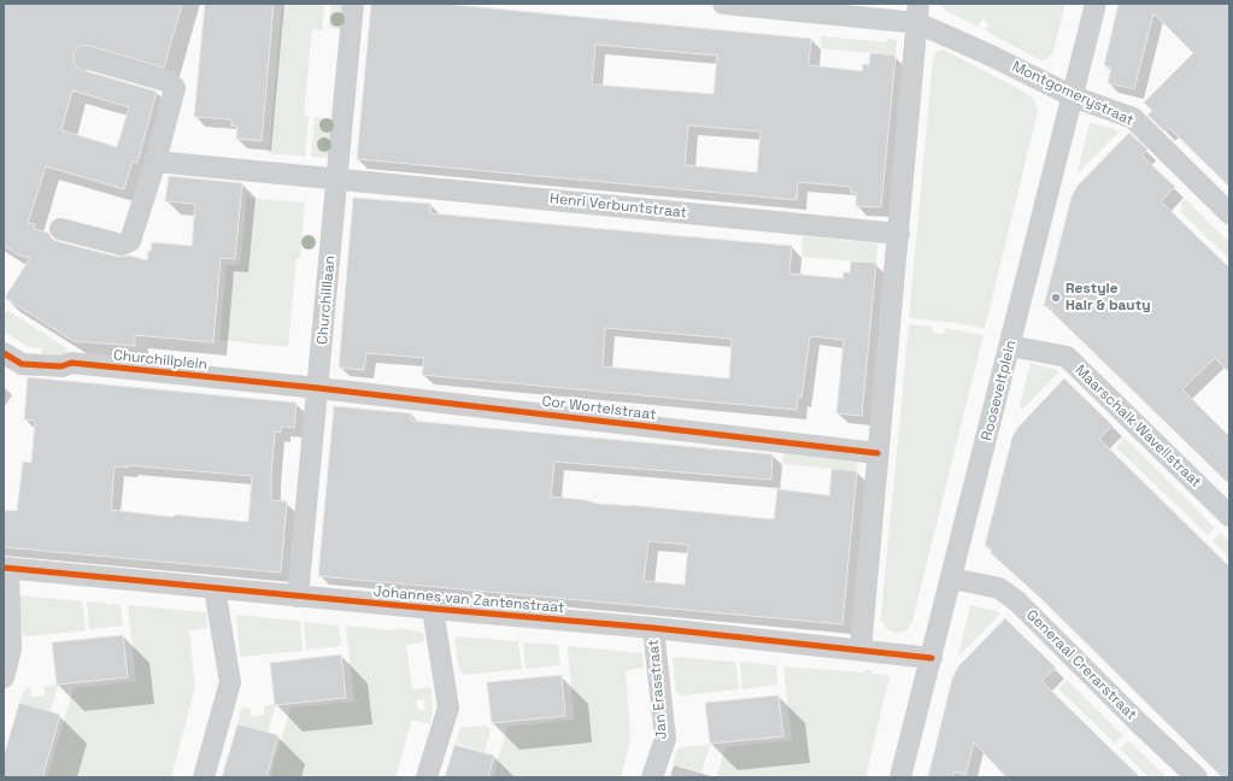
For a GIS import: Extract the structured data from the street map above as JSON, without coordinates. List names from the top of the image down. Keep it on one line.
{"streets":{"street":["Montgomerystraat","Henri Verbuntstraat","Churchilllaan","Churchillplein","Rooseveltplein","Cor Wortelstraat","Maarschalk Wavellstraat","Johannes van Zantenstraat","Generaal Crerarstraat","Jan Erasstraat"]},"crossings":[["Montgomerystraat","Rooseveltplein"],["Henri Verbuntstraat","Churchilllaan"],["Churchilllaan","Churchillplein"],["Churchilllaan","Cor Wortelstraat"],["Churchilllaan","Johannes van Zantenstraat"],["Churchillplein","Cor Wortelstraat"],["Rooseveltplein","Maarschalk Wavellstraat"],["Rooseveltplein","Johannes van Zantenstraat"],["Rooseveltplein","Generaal Crerarstraat"],["Johannes van Zantenstraat","Jan Erasstraat"]],"places":["Restyle Hair & bauty"]}
